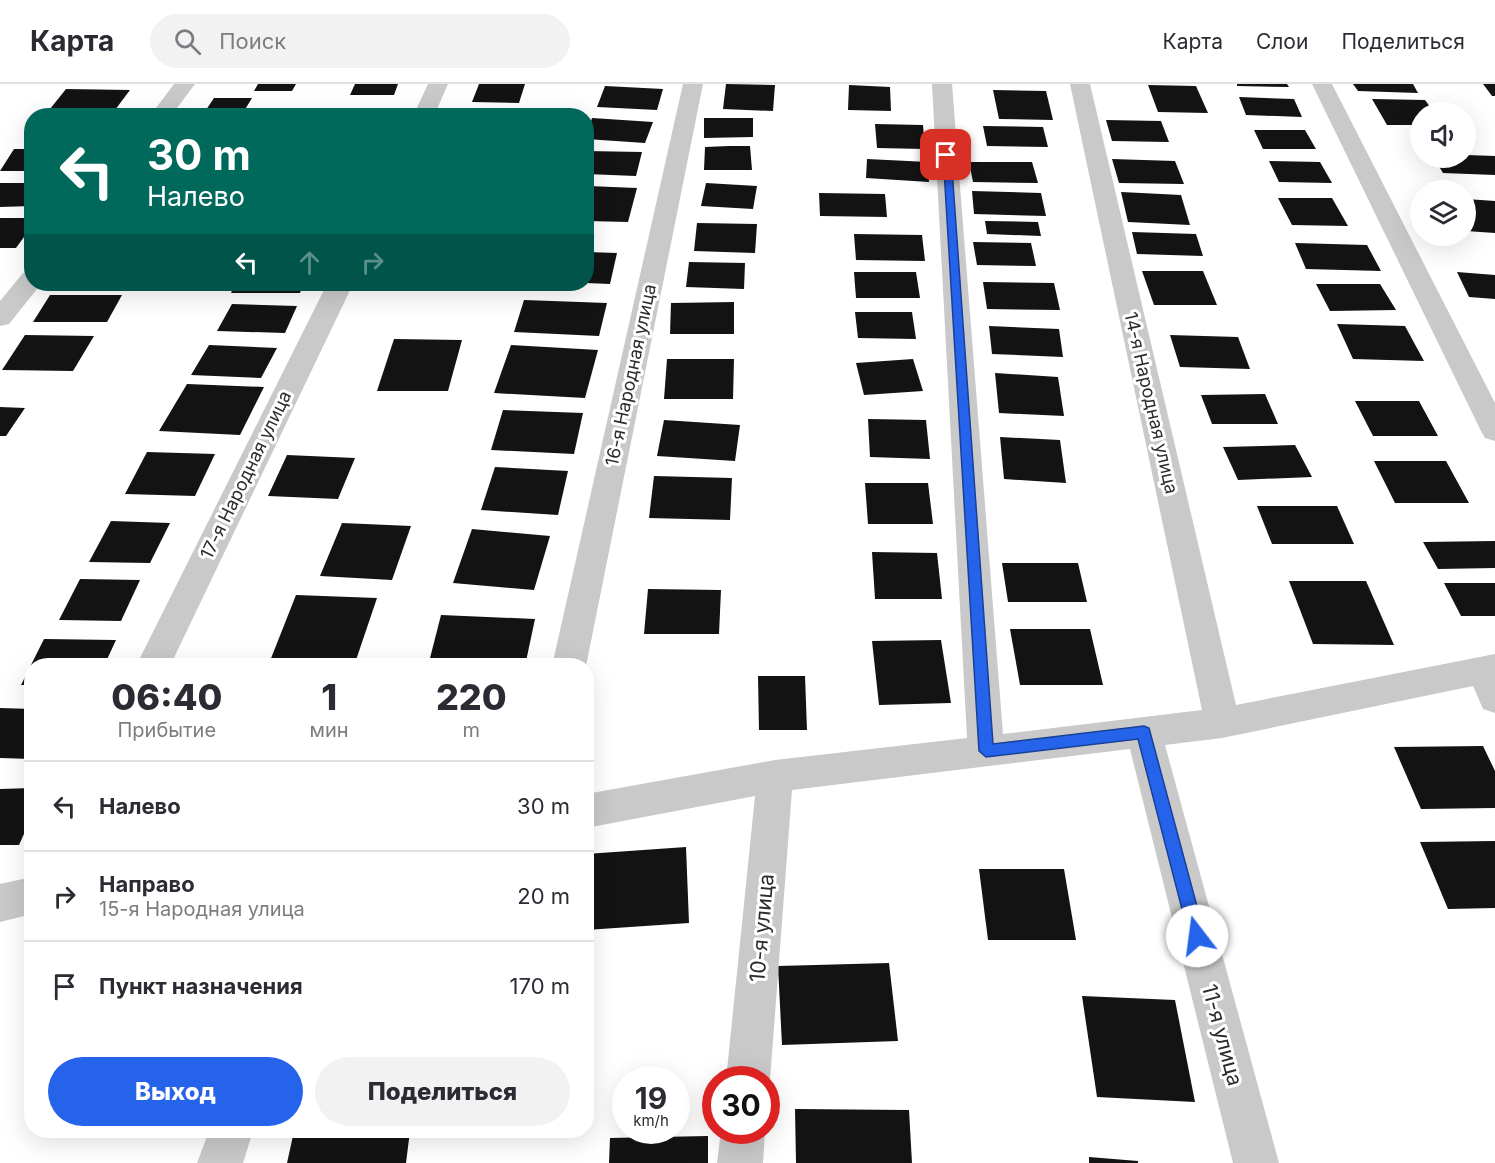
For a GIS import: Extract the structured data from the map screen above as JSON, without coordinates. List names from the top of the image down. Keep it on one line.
{"streets":{"street":["16-я Народная улица","14-я Народная улица","17-я Народная улица","10-я улица","11-я улица"]},"page":{"header":"Карта","search":"Поиск","nav":["Карта","Слои","Поделиться"],"turn":["30 m","Налево"],"eta":["06:40","Прибытие","1","мин","220","m"],"list":[{"name":"Налево","value":"30 m"},{"name":"Направо","note":"15-я Народная улица","value":"20 m"},{"name":"Пункт назначения","value":"170 m"}],"buttons":["Выход","Поделиться"],"speed":"19 km/h","limit":"30"}}
